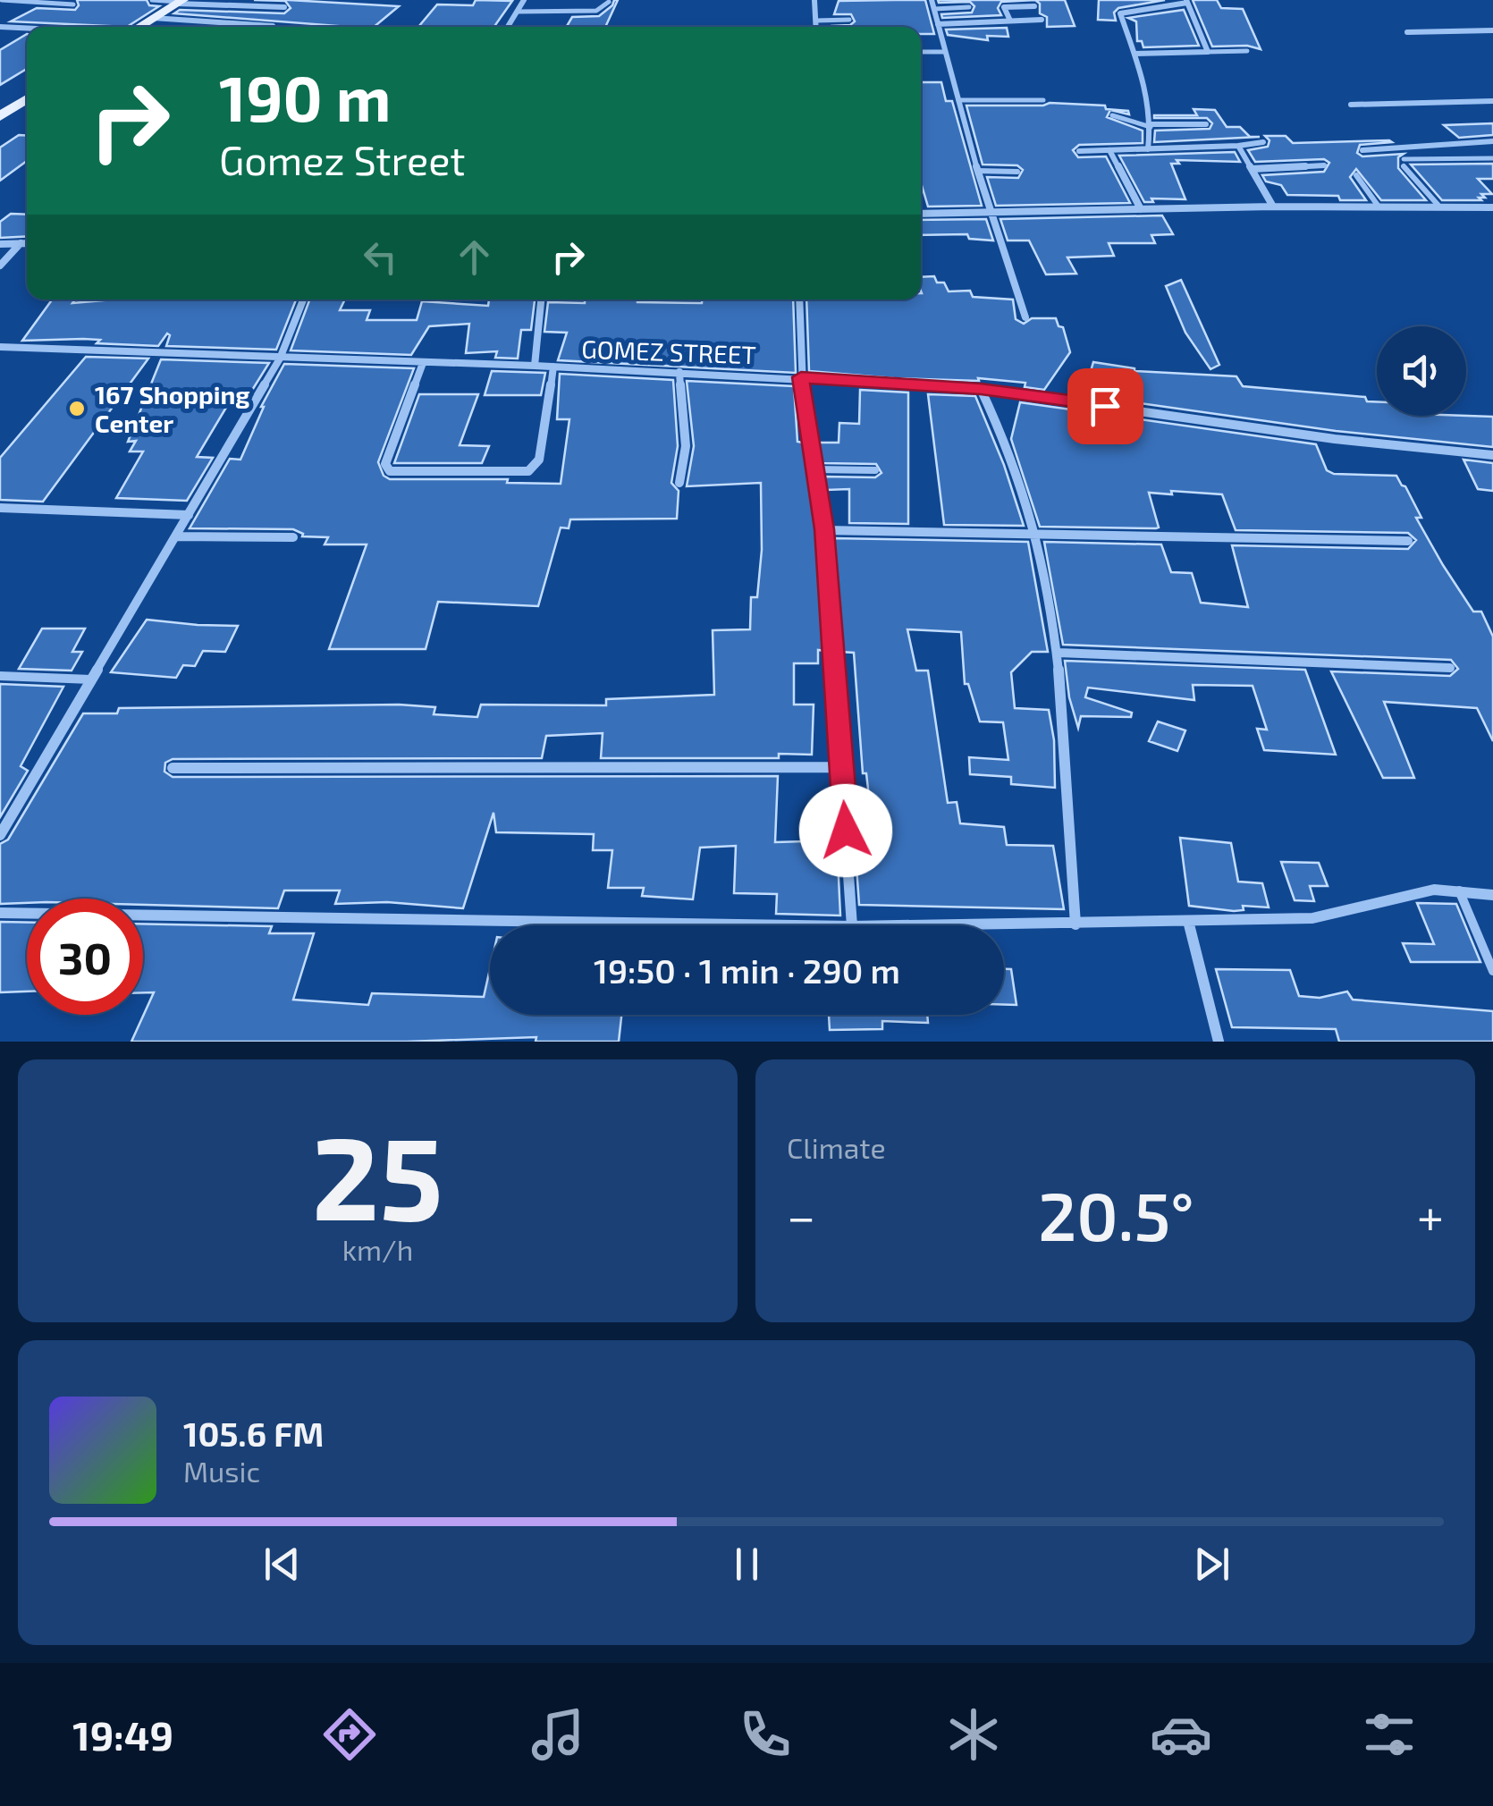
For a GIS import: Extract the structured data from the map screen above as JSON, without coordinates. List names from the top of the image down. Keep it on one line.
{"streets":{"street":["GOMEZ STREET"]},"places":["167 Shopping Center"],"page":{"turn":["190 m","Gomez Street"],"limit":"30","trip":"19:50 · 1 min · 290 m","tile":[["25","km/h"],"Climate"],"heat":["−","20.5°","+"],"song":["105.6 FM","Music"],"tabs":"19:49"}}
